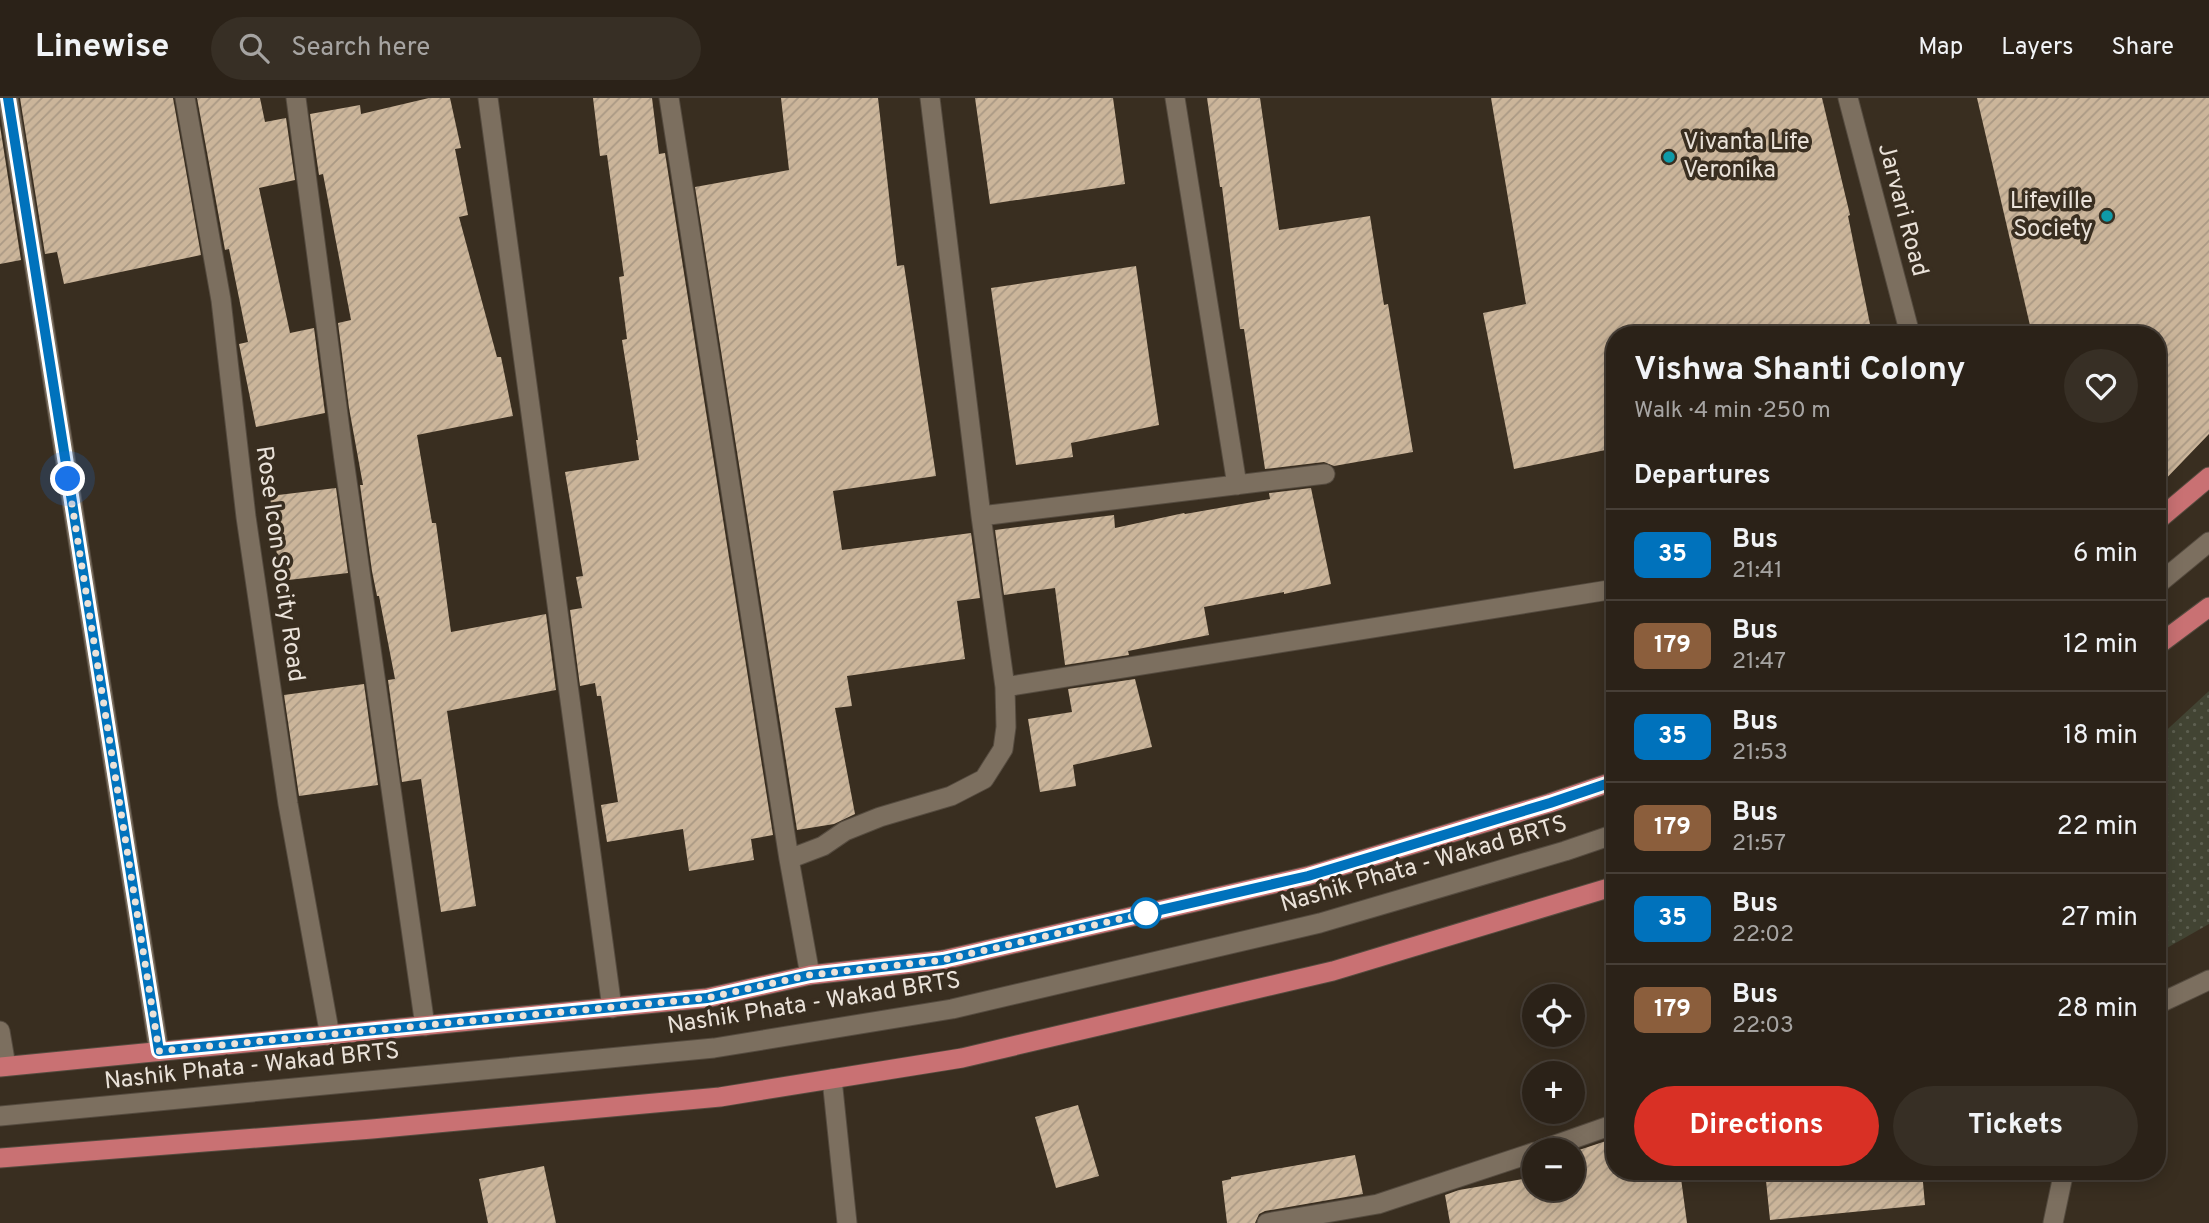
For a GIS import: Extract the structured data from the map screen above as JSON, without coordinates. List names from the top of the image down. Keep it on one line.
{"streets":{"street":["Jarvari Road","Rose Icon Socity Road","Nashik Phata - Wakad BRTS"]},"places":["Vivanta Life Veronika","Lifeville Society"],"lines":["bus line 35"],"page":{"header":"Linewise","search":"Search here","nav":["Map","Layers","Share"],"heading":[["Vishwa Shanti Colony","Walk · 4 min · 250 m"],"Departures"],"list":[{"mark":"35","name":"Bus","note":"21:41","value":"6 min"},{"mark":"179","name":"Bus","note":"21:47","value":"12 min"},{"mark":"35","name":"Bus","note":"21:53","value":"18 min"},{"mark":"179","name":"Bus","note":"21:57","value":"22 min"},{"mark":"35","name":"Bus","note":"22:02","value":"27 min"},{"mark":"179","name":"Bus","note":"22:03","value":"28 min"}],"map_buttons":["+","−"],"buttons":["Directions","Tickets"]}}
